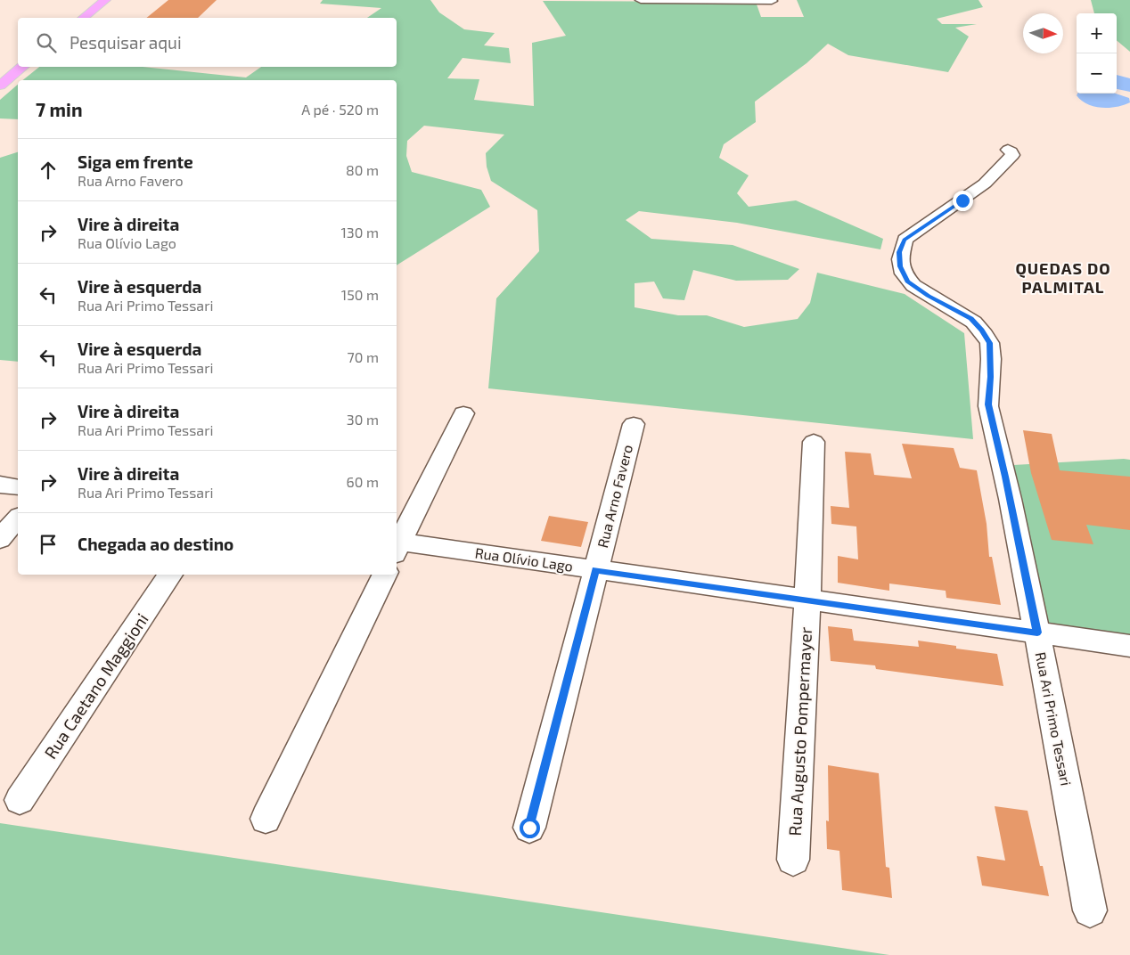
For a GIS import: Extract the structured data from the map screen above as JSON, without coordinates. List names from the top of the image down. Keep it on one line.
{"streets":{"street":["Rua Arno Favero","Rua Olívio Lago","Rua Caetano Maggioni","Rua Ari Primo Tessari","Rua Augusto Pompermayer"]},"crossings":[["Rua Arno Favero","Rua Olívio Lago"],["Rua Olívio Lago","Rua Ari Primo Tessari"],["Rua Olívio Lago","Rua Augusto Pompermayer"]],"districts":["QUEDAS DO PALMITAL"],"north":"right","page":{"map_buttons":["+","−"],"search":"Pesquisar aqui","heading":["7 min","A pé · 520 m"],"list":[["Siga em frente","Rua Arno Favero","80 m"],["Vire à direita","Rua Olívio Lago","130 m"],["Vire à esquerda","Rua Ari Primo Tessari","150 m"],["Vire à esquerda","Rua Ari Primo Tessari","70 m"],["Vire à direita","Rua Ari Primo Tessari","30 m"],["Vire à direita","Rua Ari Primo Tessari","60 m"],"Chegada ao destino"]}}
